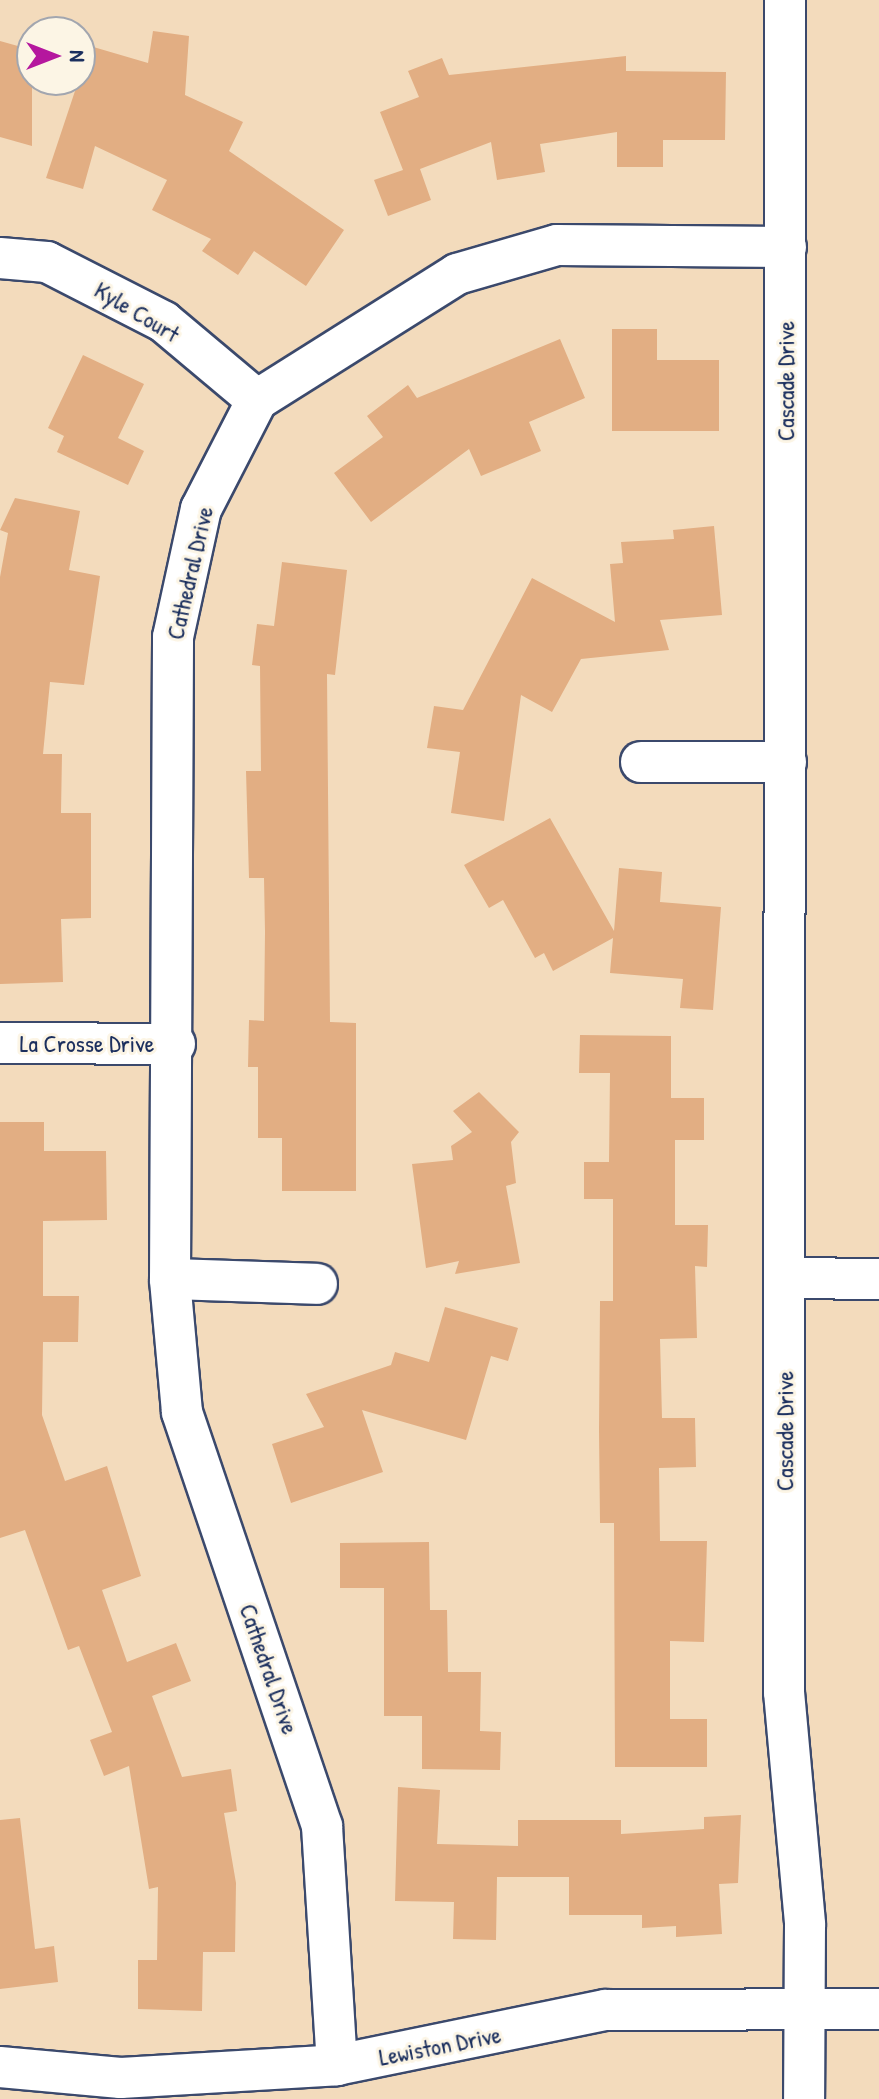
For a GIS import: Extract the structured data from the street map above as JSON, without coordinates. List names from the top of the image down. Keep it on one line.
{"streets":{"street":["Kyle Court","Cascade Drive","Cathedral Drive","La Crosse Drive","Lewiston Drive"]},"crossings":[["Kyle Court","Cathedral Drive"],["Cascade Drive","Lewiston Drive"],["Cathedral Drive","La Crosse Drive"],["Cathedral Drive","Lewiston Drive"]],"north":"right"}
